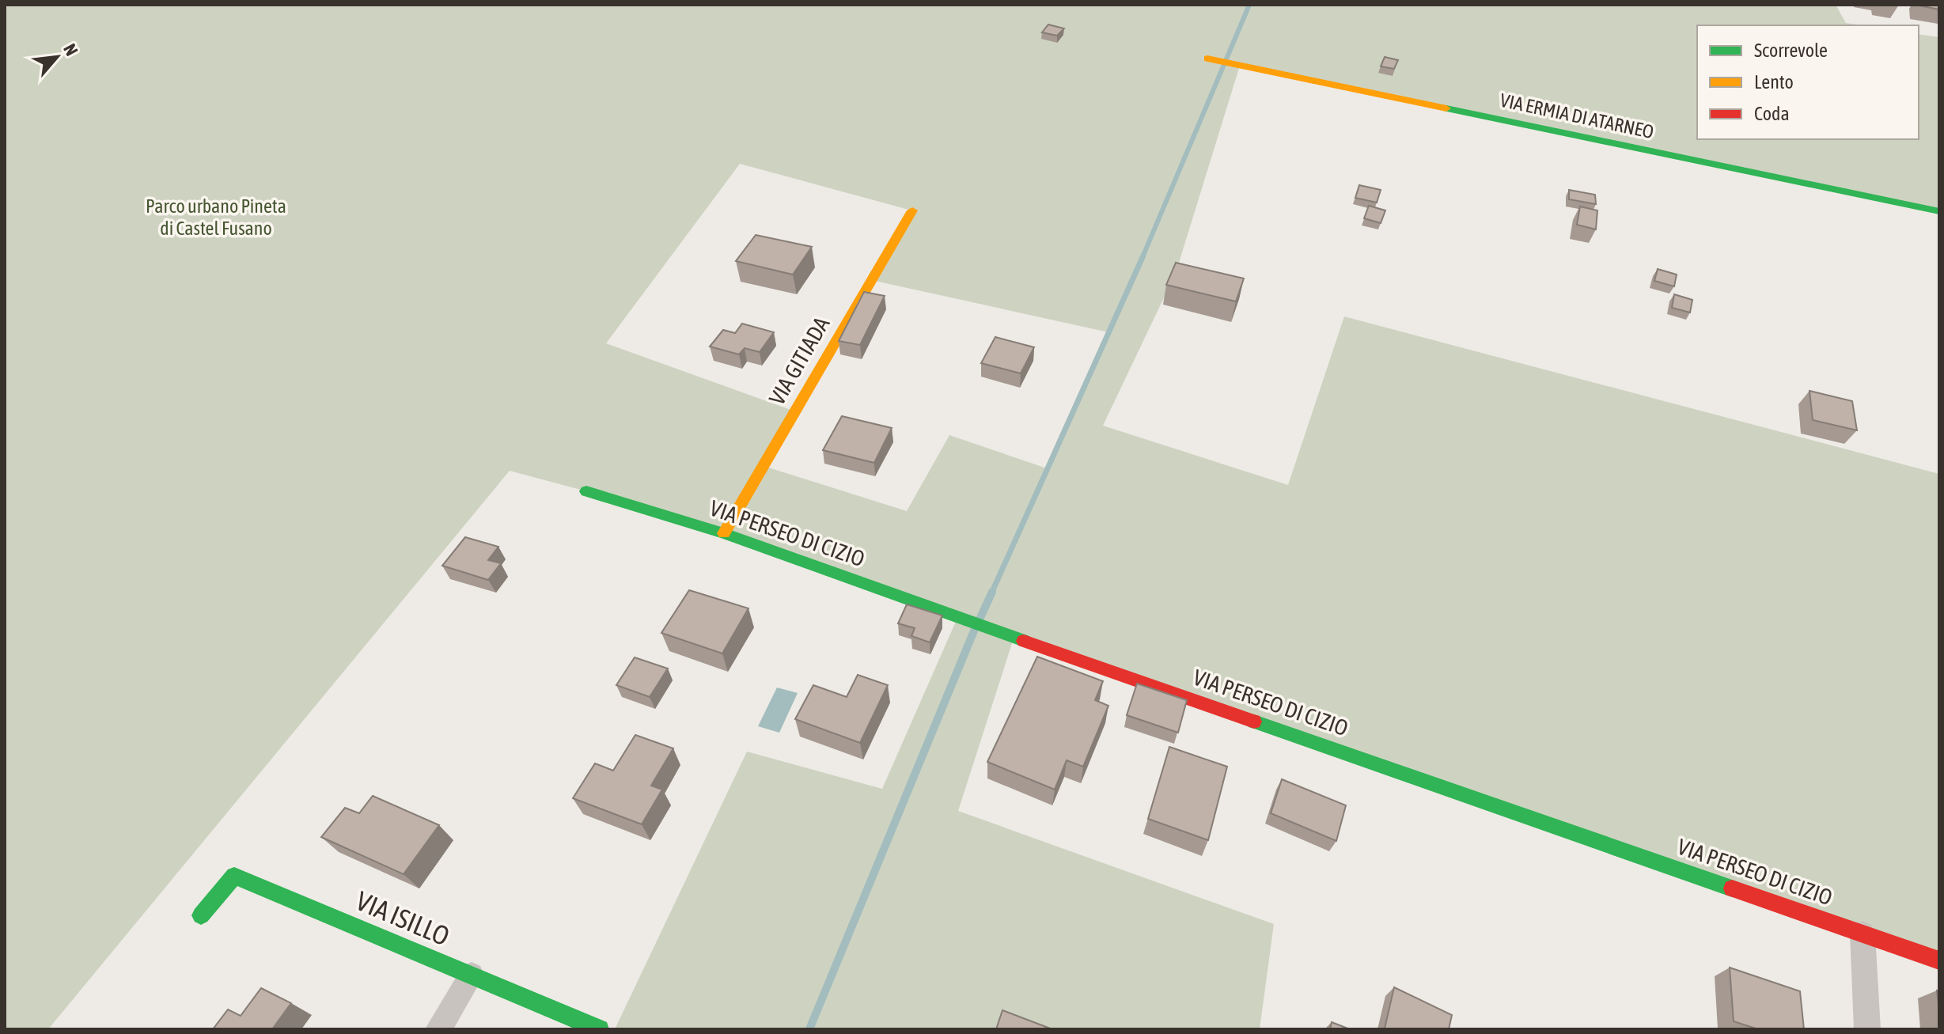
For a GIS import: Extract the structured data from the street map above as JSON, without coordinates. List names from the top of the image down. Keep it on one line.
{"streets":{"street":["VIA ERMIA DI ATARNEO","VIA GITIADA","VIA PERSEO DI CIZIO","VIA ISILLO"]},"crossings":[["VIA GITIADA","VIA PERSEO DI CIZIO"]],"parks":["Parco urbano Pineta di Castel Fusano"],"legend":["Scorrevole","Lento","Coda"],"north":"top right"}
